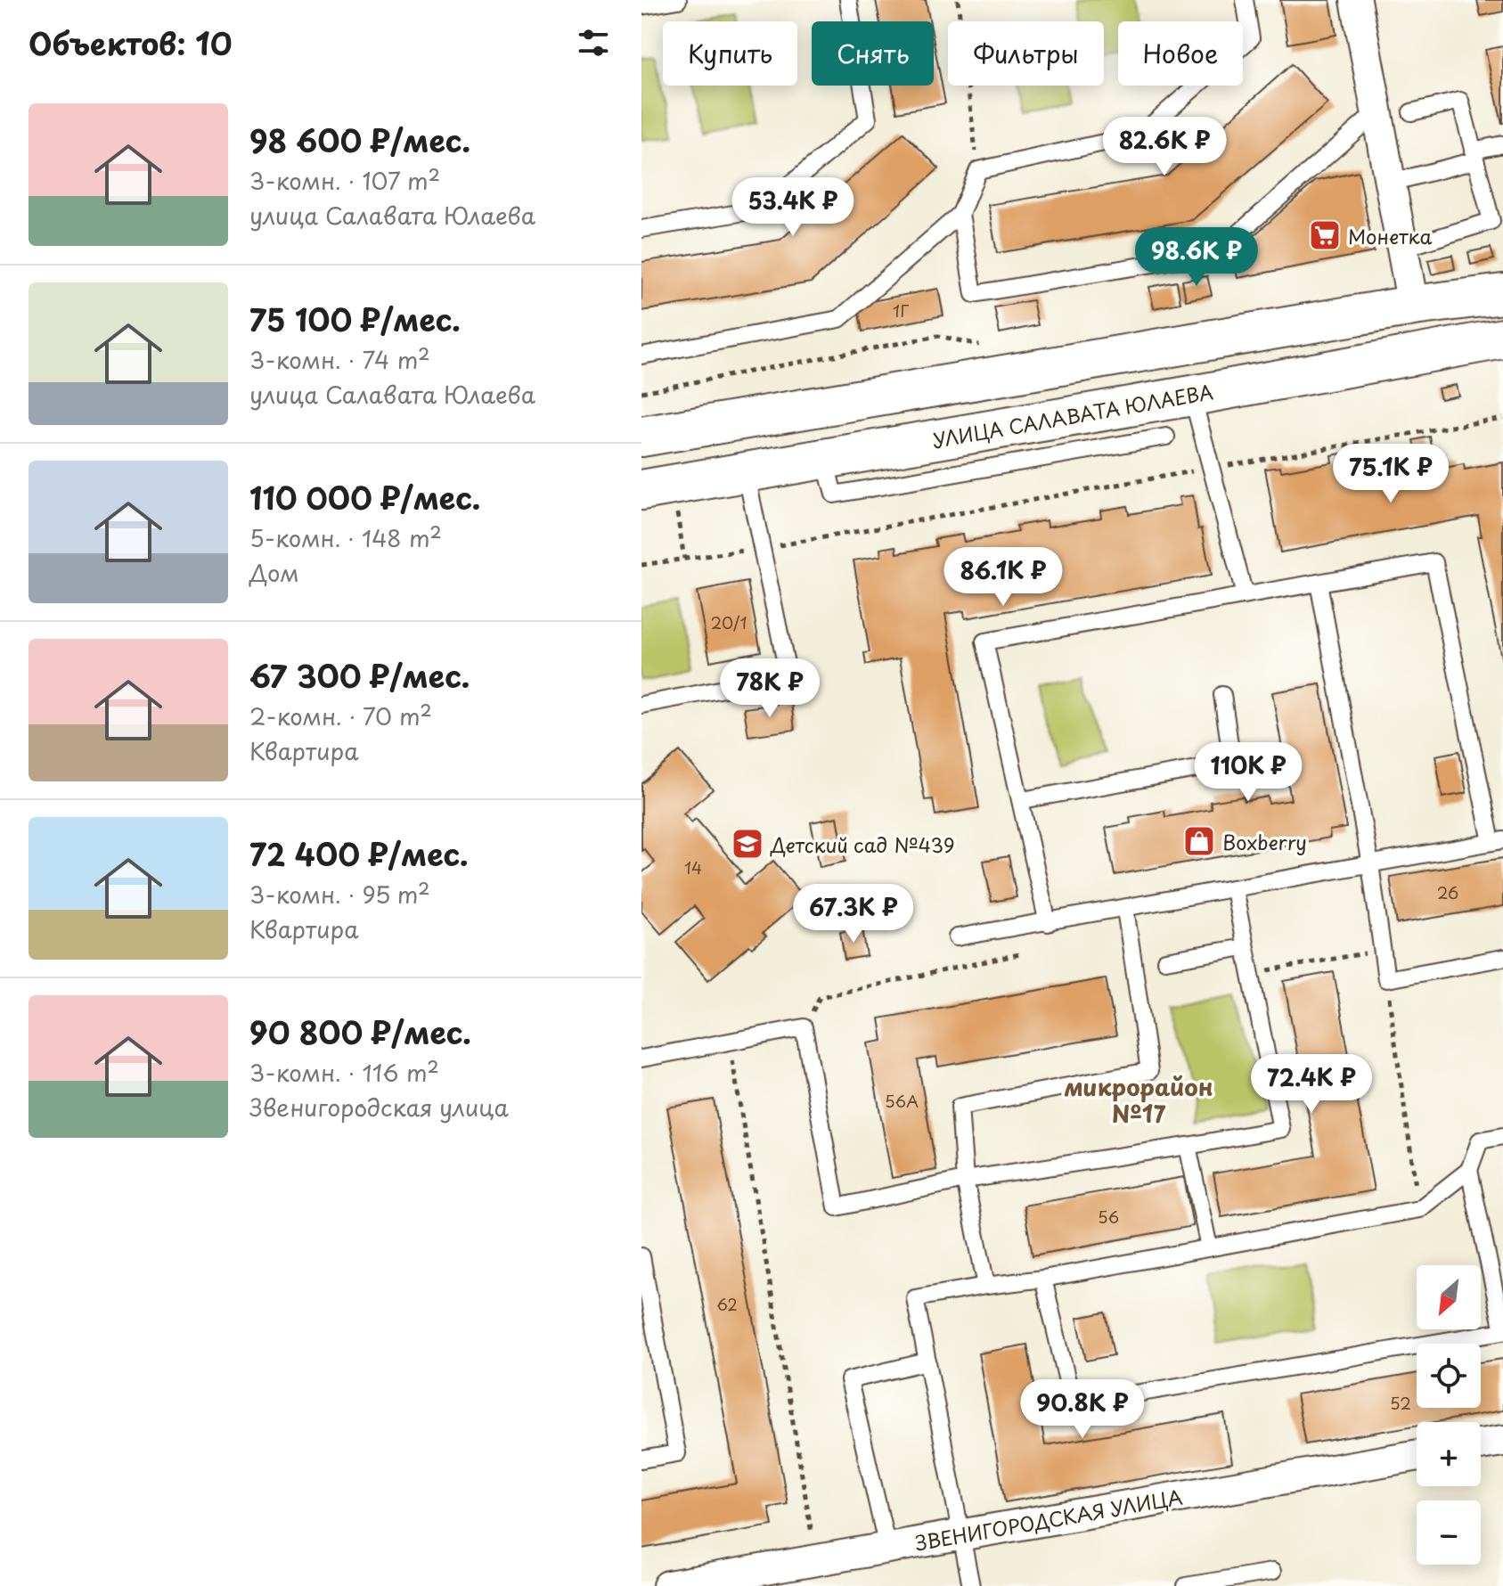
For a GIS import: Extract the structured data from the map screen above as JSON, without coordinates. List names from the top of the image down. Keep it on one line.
{"streets":{"street":["УЛИЦА САЛАВАТА ЮЛАЕВА","ЗВЕНИГОРОДСКАЯ УЛИЦА"]},"districts":["микрорайон №17"],"places":{"supermarket":["Монетка"],"shop":["Boxberry"],"school or university":["Детский сад №439"]},"house_numbers":["1Г","20/1","14","26","56А","56","62","52"],"north":"bottom left","page":{"heading":"Объектов: 10","chip":["Купить","Снять","Фильтры","Новое"],"list":[{"name":"98 600 ₽/мес.","note":"3-комн. · 107 m² · улица Салавата Юлаева"},{"name":"75 100 ₽/мес.","note":"3-комн. · 74 m² · улица Салавата Юлаева"},{"name":"110 000 ₽/мес.","note":"5-комн. · 148 m² · Дом"},{"name":"67 300 ₽/мес.","note":"2-комн. · 70 m² · Квартира"},{"name":"72 400 ₽/мес.","note":"3-комн. · 95 m² · Квартира"},{"name":"90 800 ₽/мес.","note":"3-комн. · 116 m² · Звенигородская улица"}],"price":["82.6K ₽","53.4K ₽","98.6K ₽","75.1K ₽","86.1K ₽","78K ₽","110K ₽","67.3K ₽","72.4K ₽","90.8K ₽"],"map_buttons":["+","−"]}}
